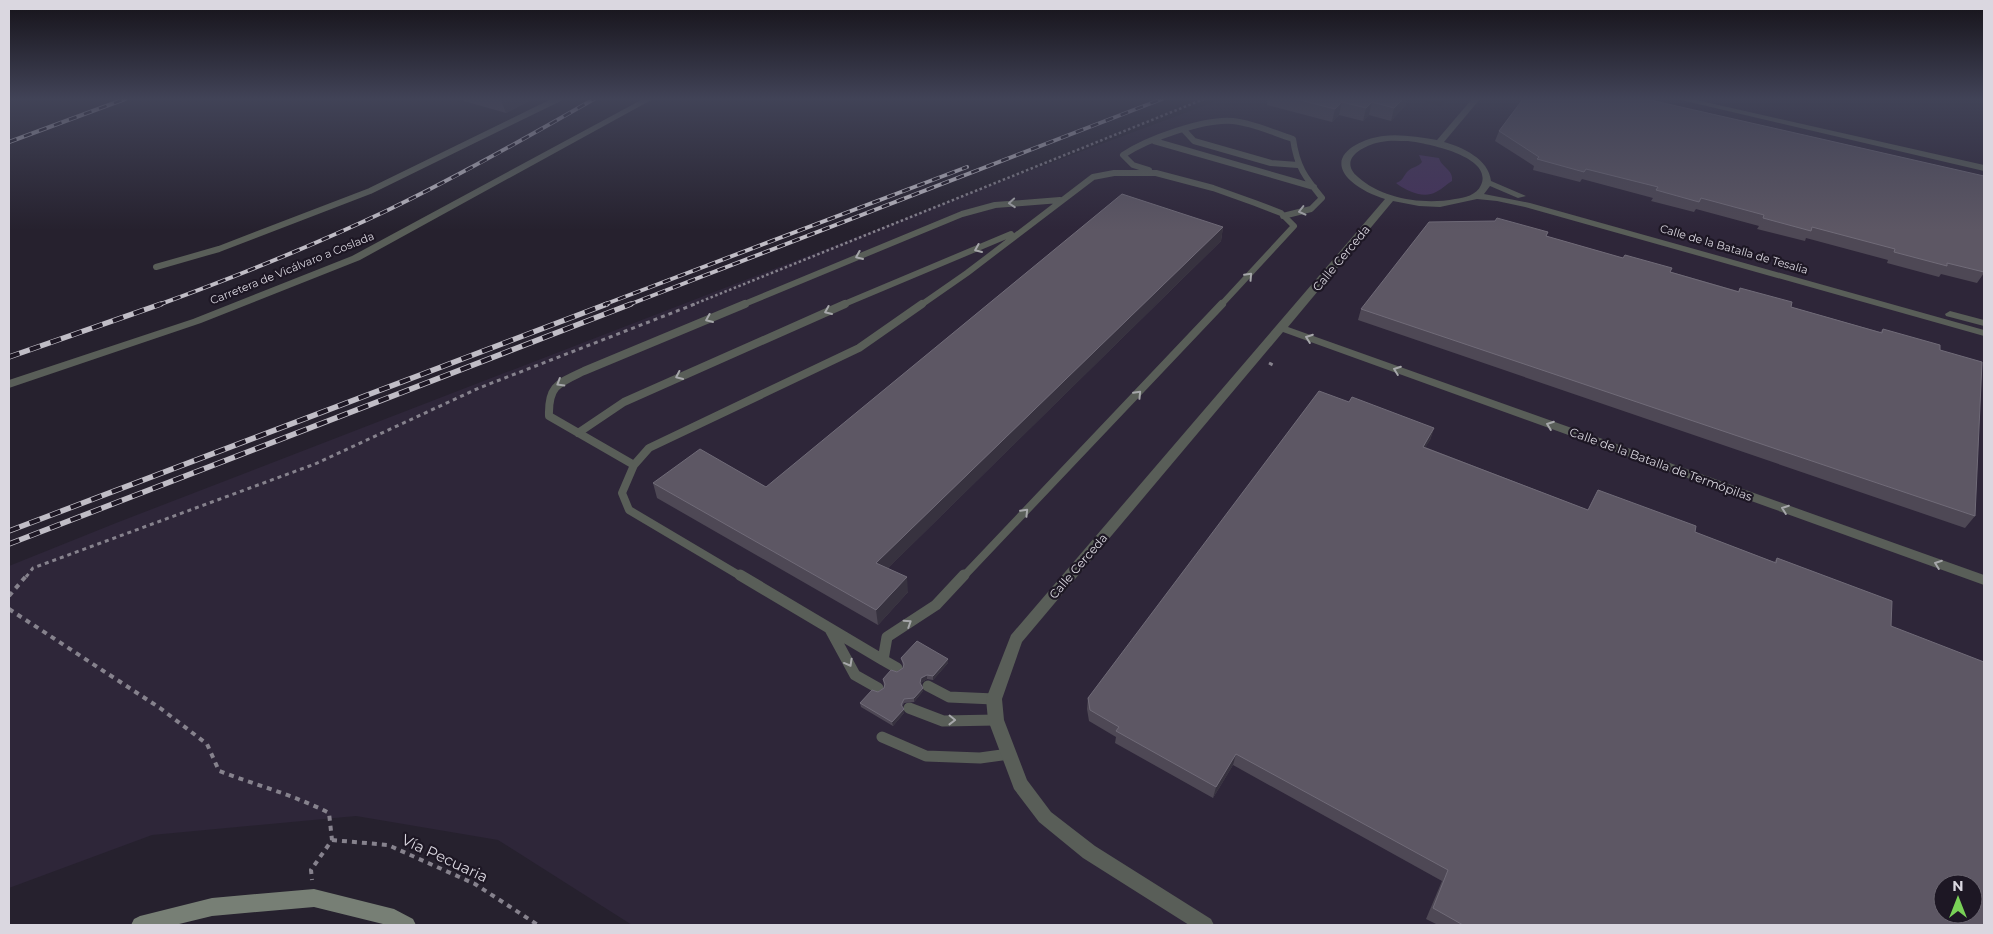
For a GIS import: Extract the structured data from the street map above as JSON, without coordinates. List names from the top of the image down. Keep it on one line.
{"streets":{"street":["Calle de la Batalla de Tesalia","Calle Cerceda","Carretera de Vicálvaro a Coslada","Calle de la Batalla de Termópilas"],"path":["Vía Pecuaria"]},"crossings":[["Calle Cerceda","Calle de la Batalla de Termópilas"]],"one_way":["Calle de la Batalla de Termópilas"],"north":"top"}
